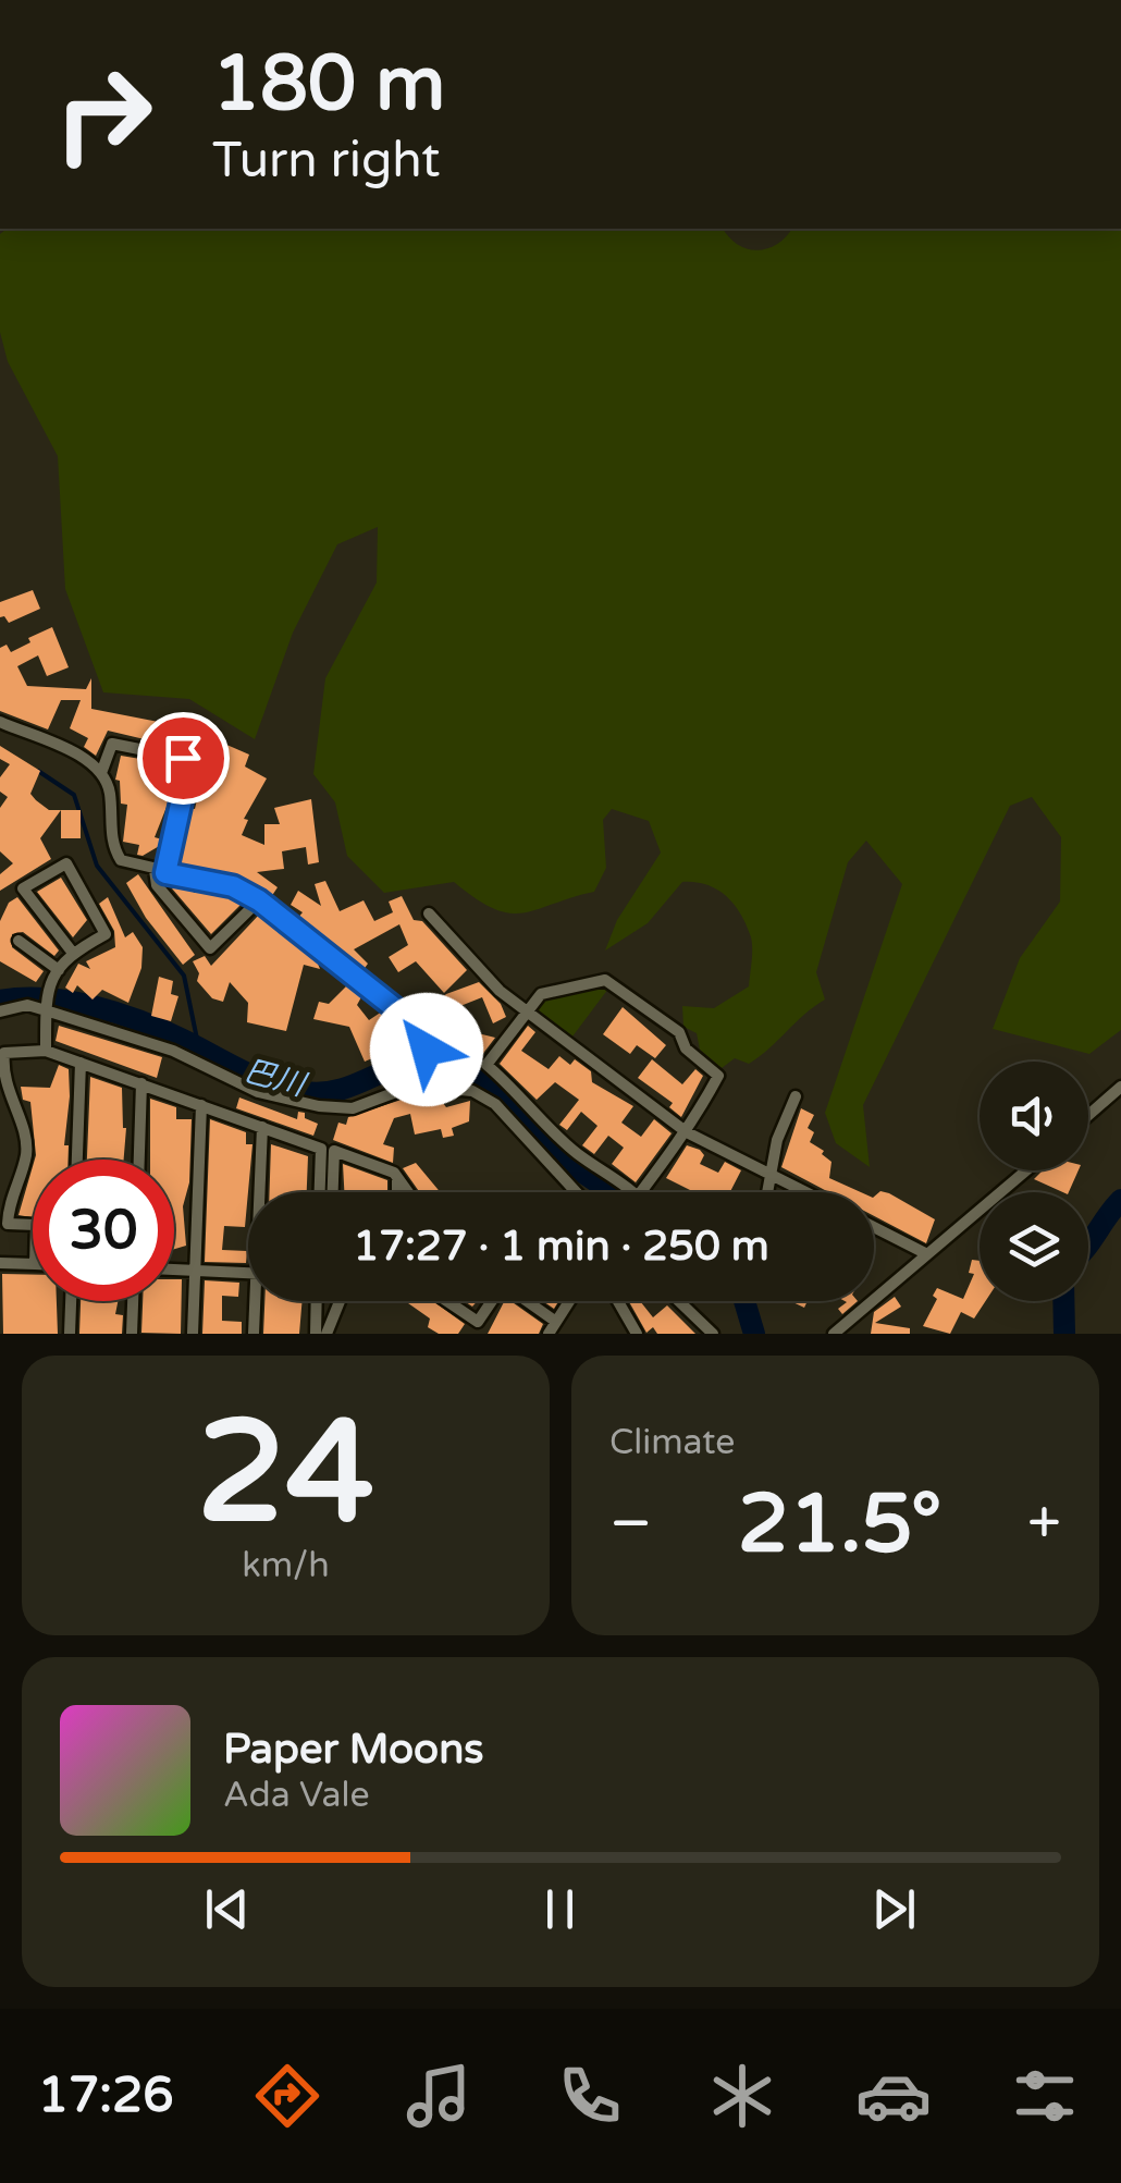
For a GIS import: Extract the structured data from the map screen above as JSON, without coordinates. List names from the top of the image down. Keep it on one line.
{"water":["巴川"],"page":{"turn":["180 m","Turn right"],"limit":"30","trip":"17:27 · 1 min · 250 m","tile":[["24","km/h"],"Climate"],"heat":["−","21.5°","+"],"song":["Paper Moons","Ada Vale"],"tabs":"17:26"}}
